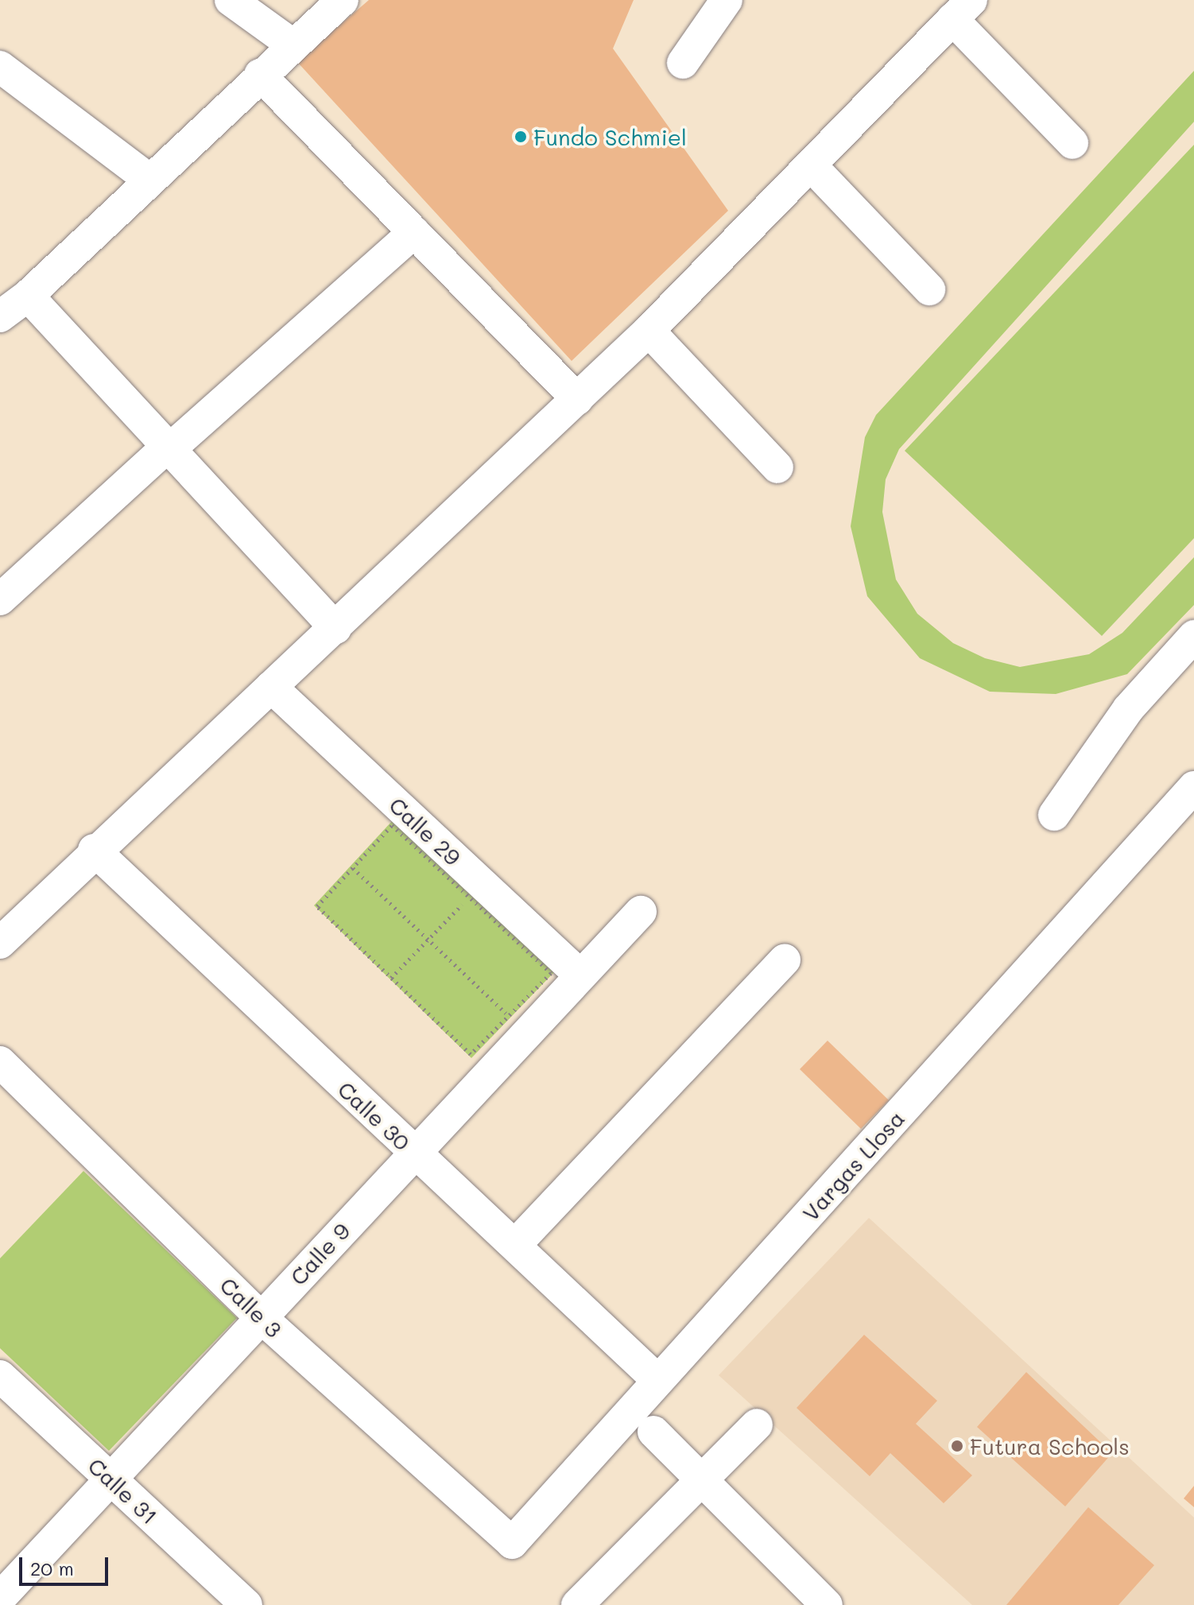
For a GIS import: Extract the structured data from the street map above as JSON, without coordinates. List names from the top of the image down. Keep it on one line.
{"streets":{"street":["Calle 29","Calle 30","Vargas Llosa","Calle 9","Calle 3","Calle 31"]},"crossings":[["Calle 29","Calle 9"],["Calle 30","Vargas Llosa"],["Calle 30","Calle 9"],["Vargas Llosa","Calle 3"],["Calle 9","Calle 3"],["Calle 9","Calle 31"]],"places":["Fundo Schmiel","Futura Schools"],"scale_bar":"20 m"}
